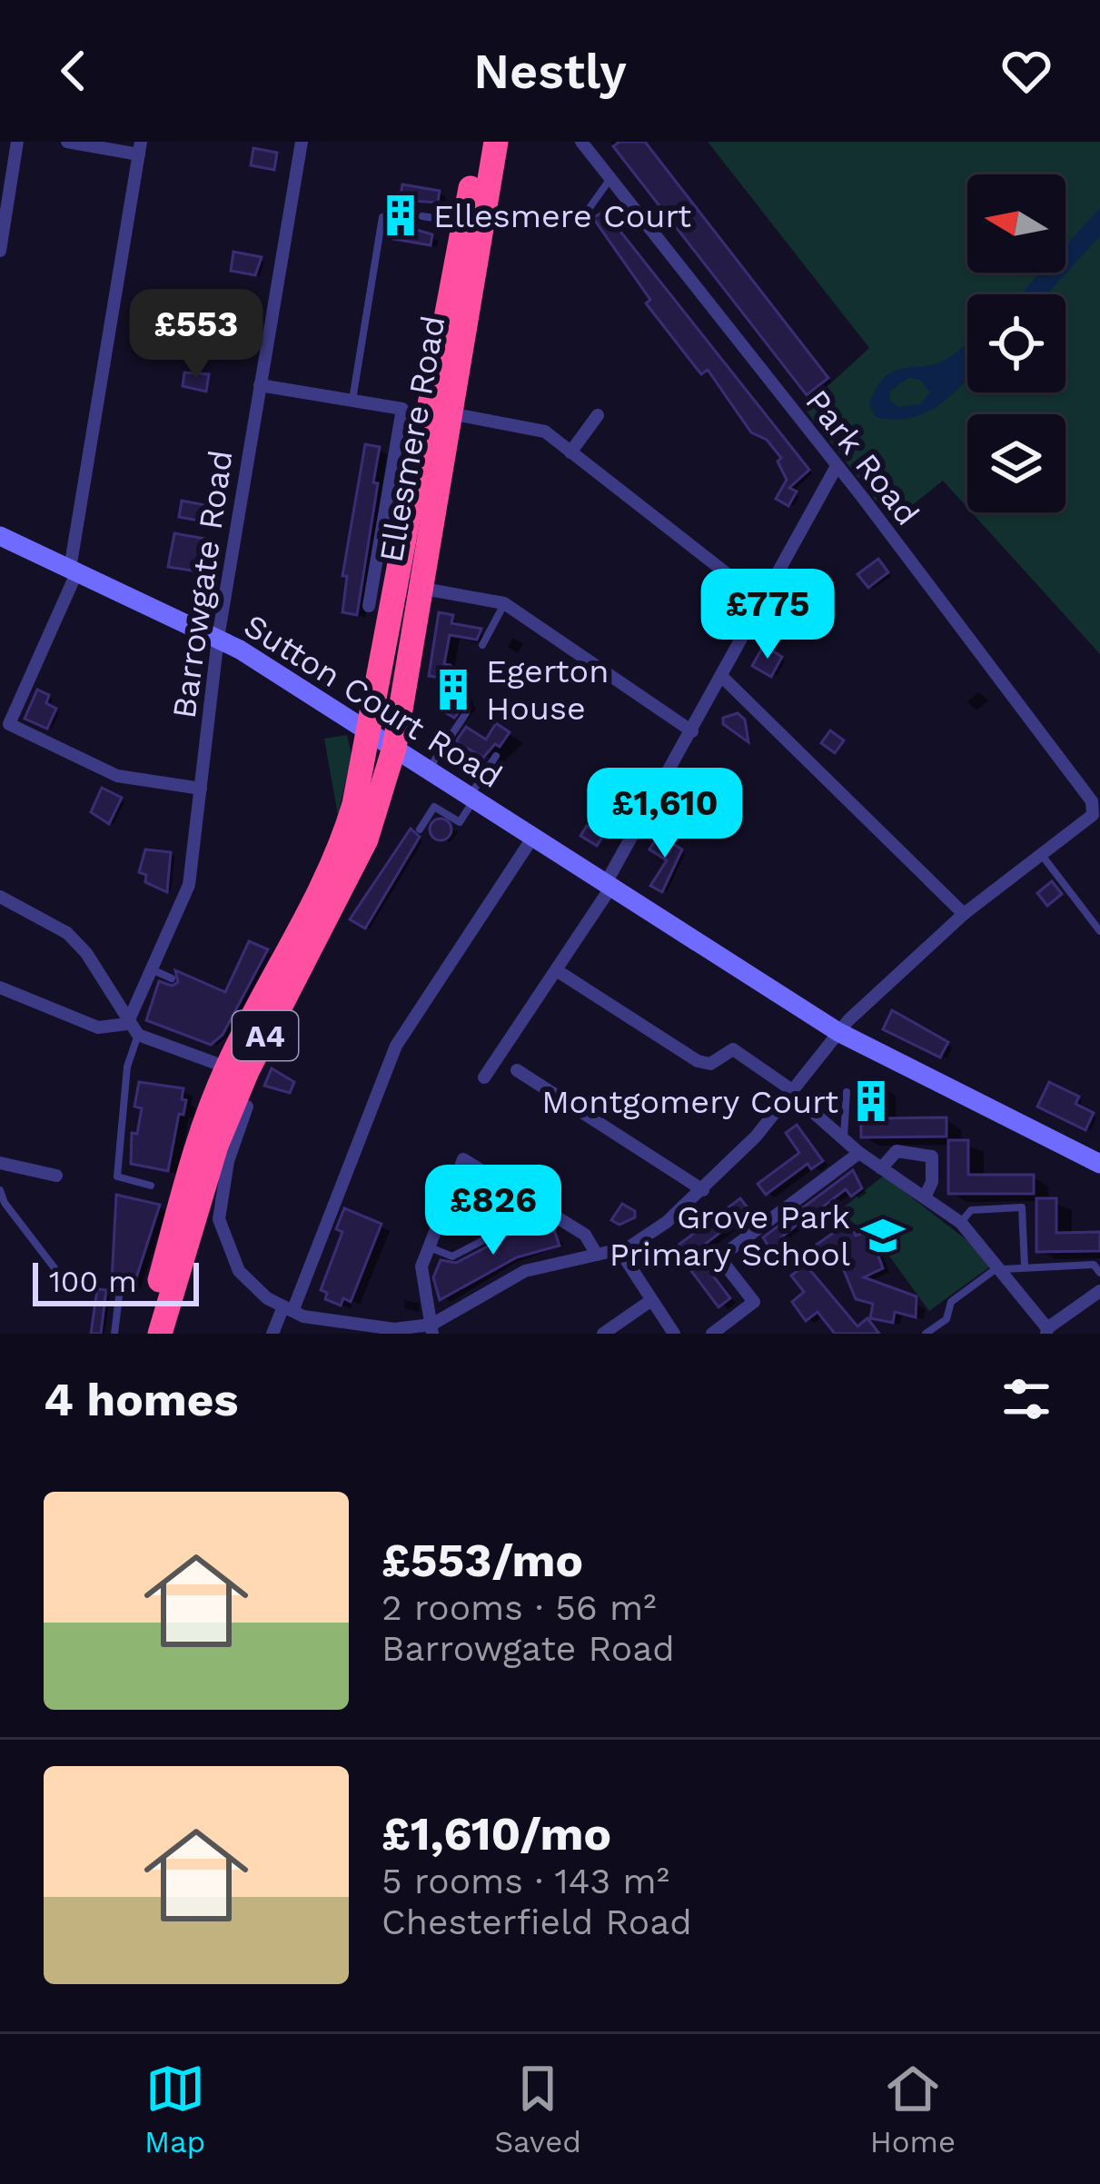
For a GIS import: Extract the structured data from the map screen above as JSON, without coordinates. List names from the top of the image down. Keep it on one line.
{"streets":{"highway":["Ellesmere Road","A4"],"street":["Park Road","Barrowgate Road","Sutton Court Road"]},"crossings":[["Ellesmere Road","Sutton Court Road"],["Ellesmere Road","A4"],["Barrowgate Road","Sutton Court Road"],["Sutton Court Road","A4"]],"places":{"building":["Ellesmere Court","Egerton House","Montgomery Court"],"school or university":["Grove Park Primary School"]},"scale_bar":"100 m","north":"left","page":{"header":"Nestly","price":["£553","£775","£1,610","£826"],"scale":"100 m","heading":"4 homes","list":[{"name":"£553/mo","note":"2 rooms · 56 m² · Barrowgate Road"},{"name":"£1,610/mo","note":"5 rooms · 143 m² · Chesterfield Road"}],"tabs":["Map","Saved","Home"]}}
